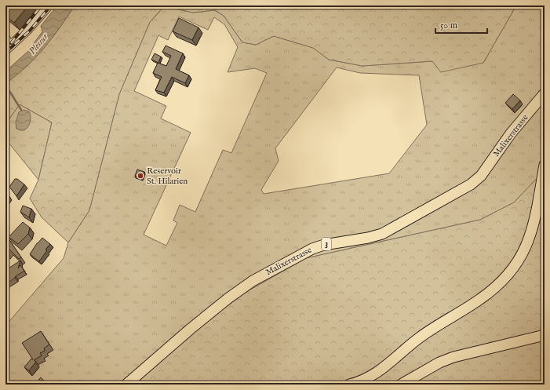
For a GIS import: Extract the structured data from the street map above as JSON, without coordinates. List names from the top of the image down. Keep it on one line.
{"streets":{"main road":["Malixerstrasse","3"]},"water":["Plessur"],"places":["Reservoir St. Hilarien"],"scale_bar":"50 m"}
